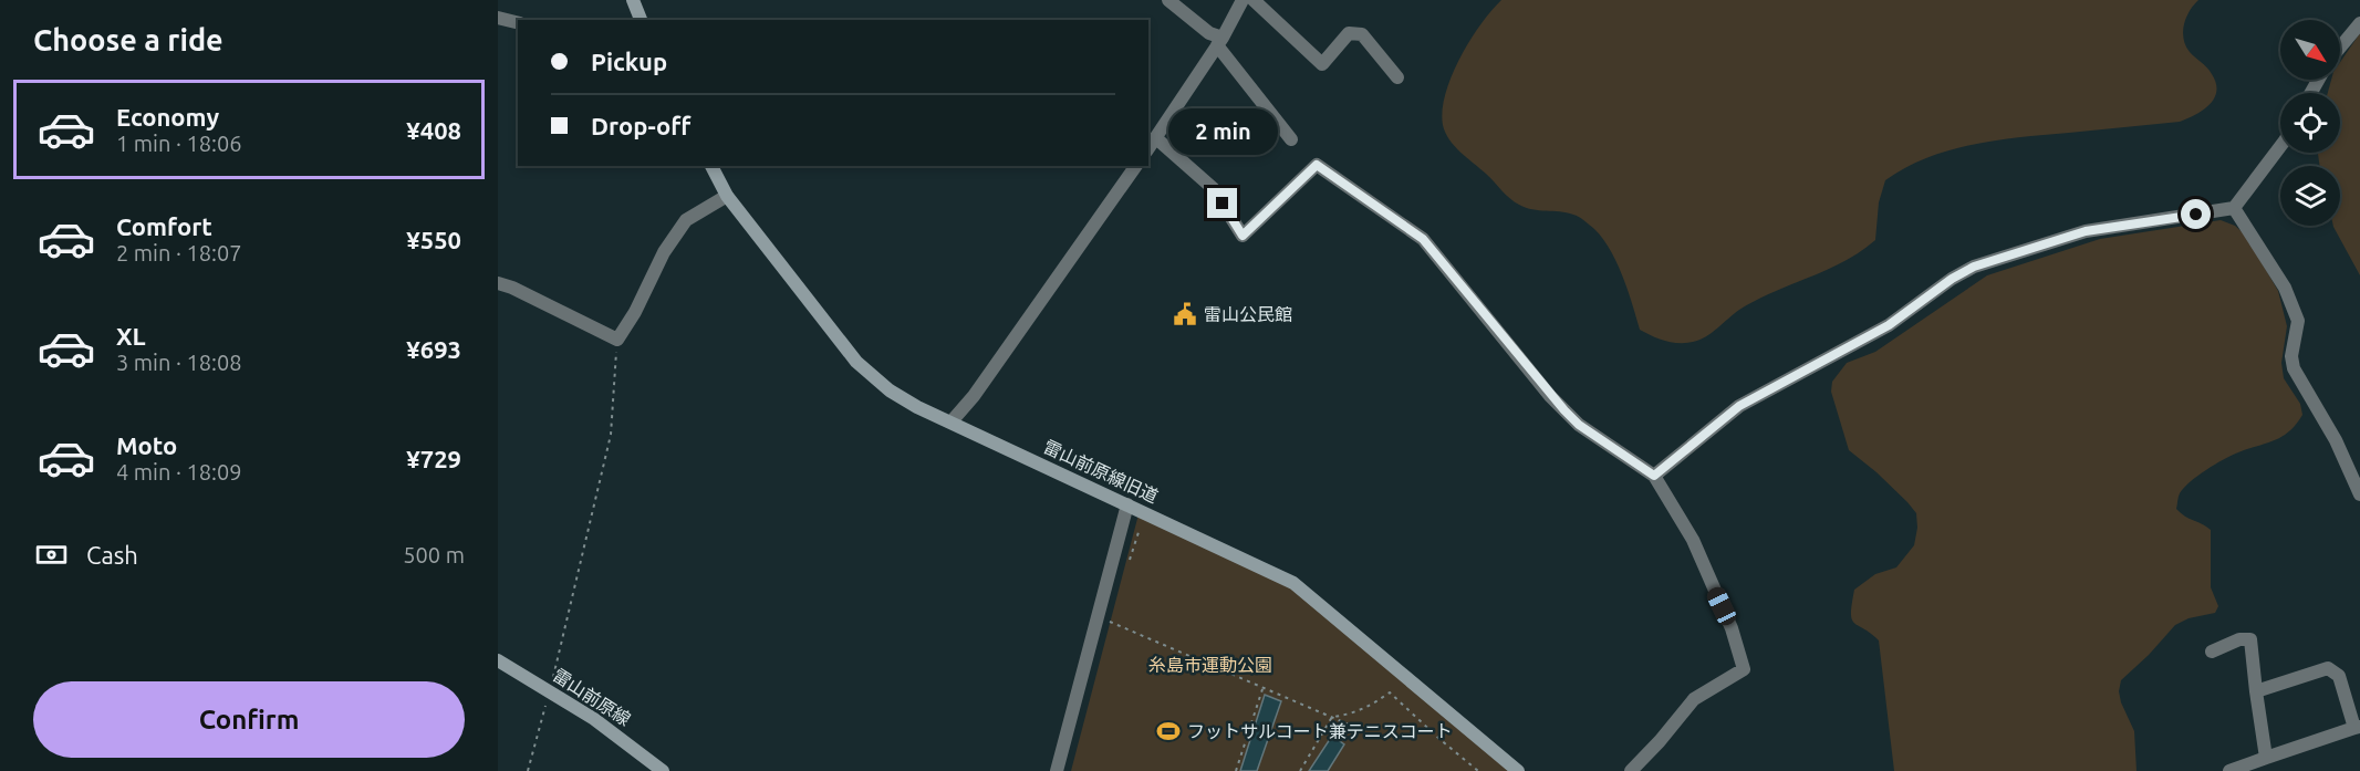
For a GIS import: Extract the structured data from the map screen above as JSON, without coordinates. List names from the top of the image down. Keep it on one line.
{"streets":{"street":["雷山前原線旧道","雷山前原線"]},"parks":["糸島市運動公園"],"places":{"public building":["雷山公民館"],"sports":["フットサルコート兼テニスコート"]},"north":"bottom right","page":{"heading":"Choose a ride","banner":["Pickup","Drop-off"],"list":[{"name":"Economy","note":"1 min · 18:06","value":"¥408"},{"name":"Comfort","note":"2 min · 18:07","value":"¥550"},{"name":"XL","note":"3 min · 18:08","value":"¥693"},{"name":"Moto","note":"4 min · 18:09","value":"¥729"}],"bubble":"2 min","pay":["Cash","500 m"],"buttons":"Confirm"}}
